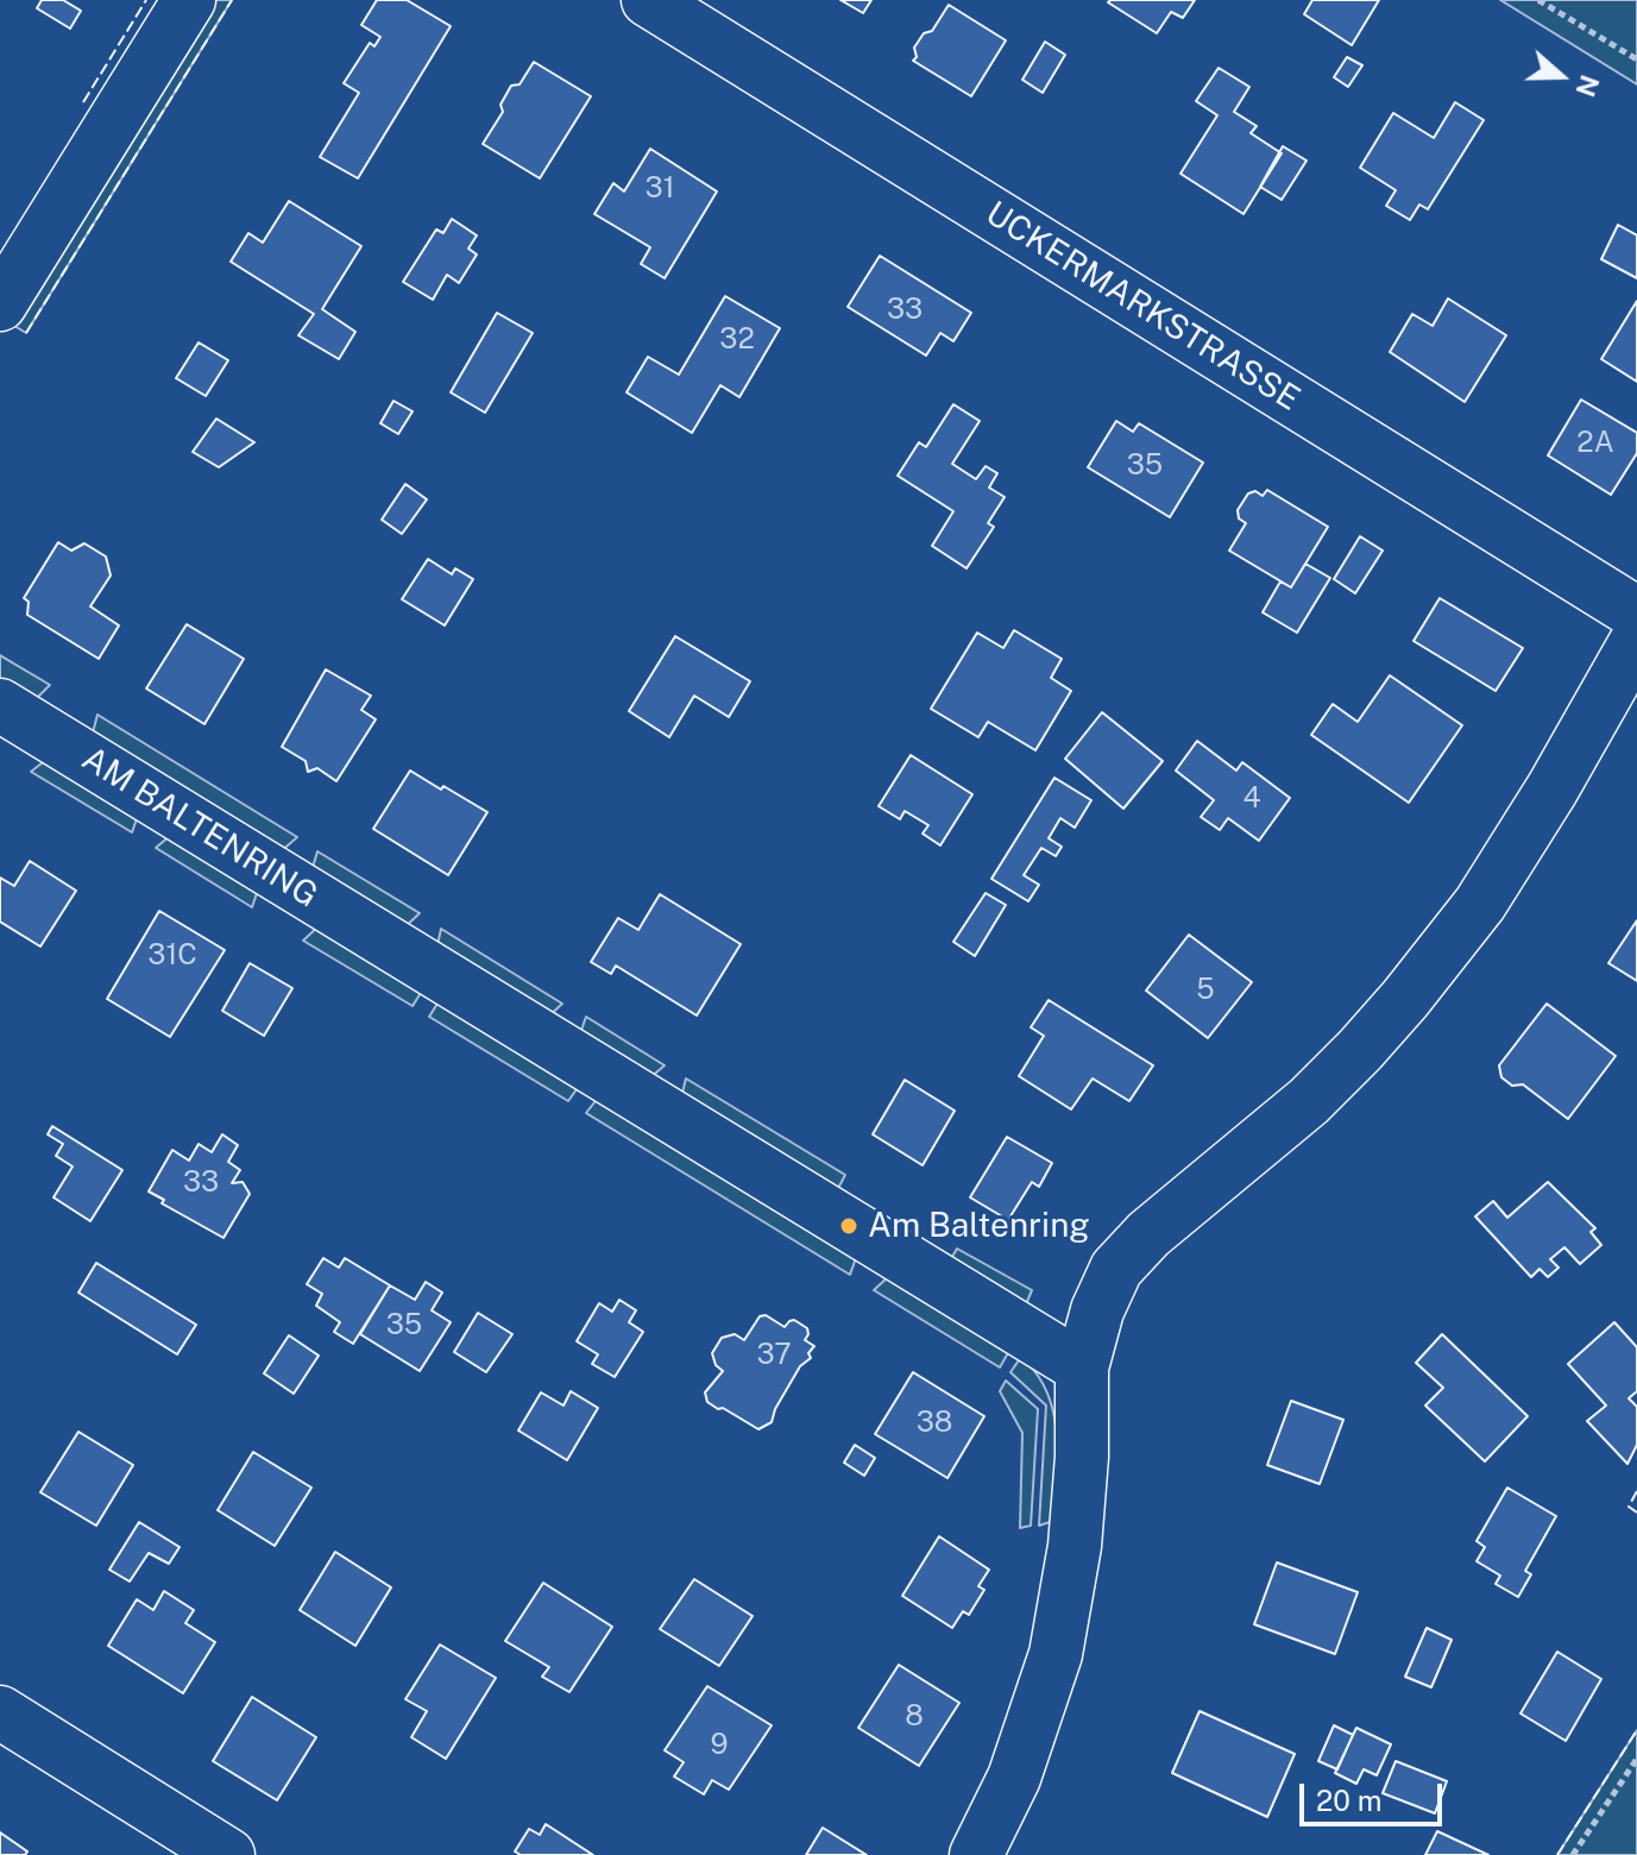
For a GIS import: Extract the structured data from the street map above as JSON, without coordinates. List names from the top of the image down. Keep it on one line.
{"streets":{"street":["UCKERMARKSTRASSE","AM BALTENRING"]},"places":["Am Baltenring"],"house_numbers":["31","33","32","2A","35","4","31C","5","33","35","37","38","8","9"],"scale_bar":"20 m","north":"right"}
